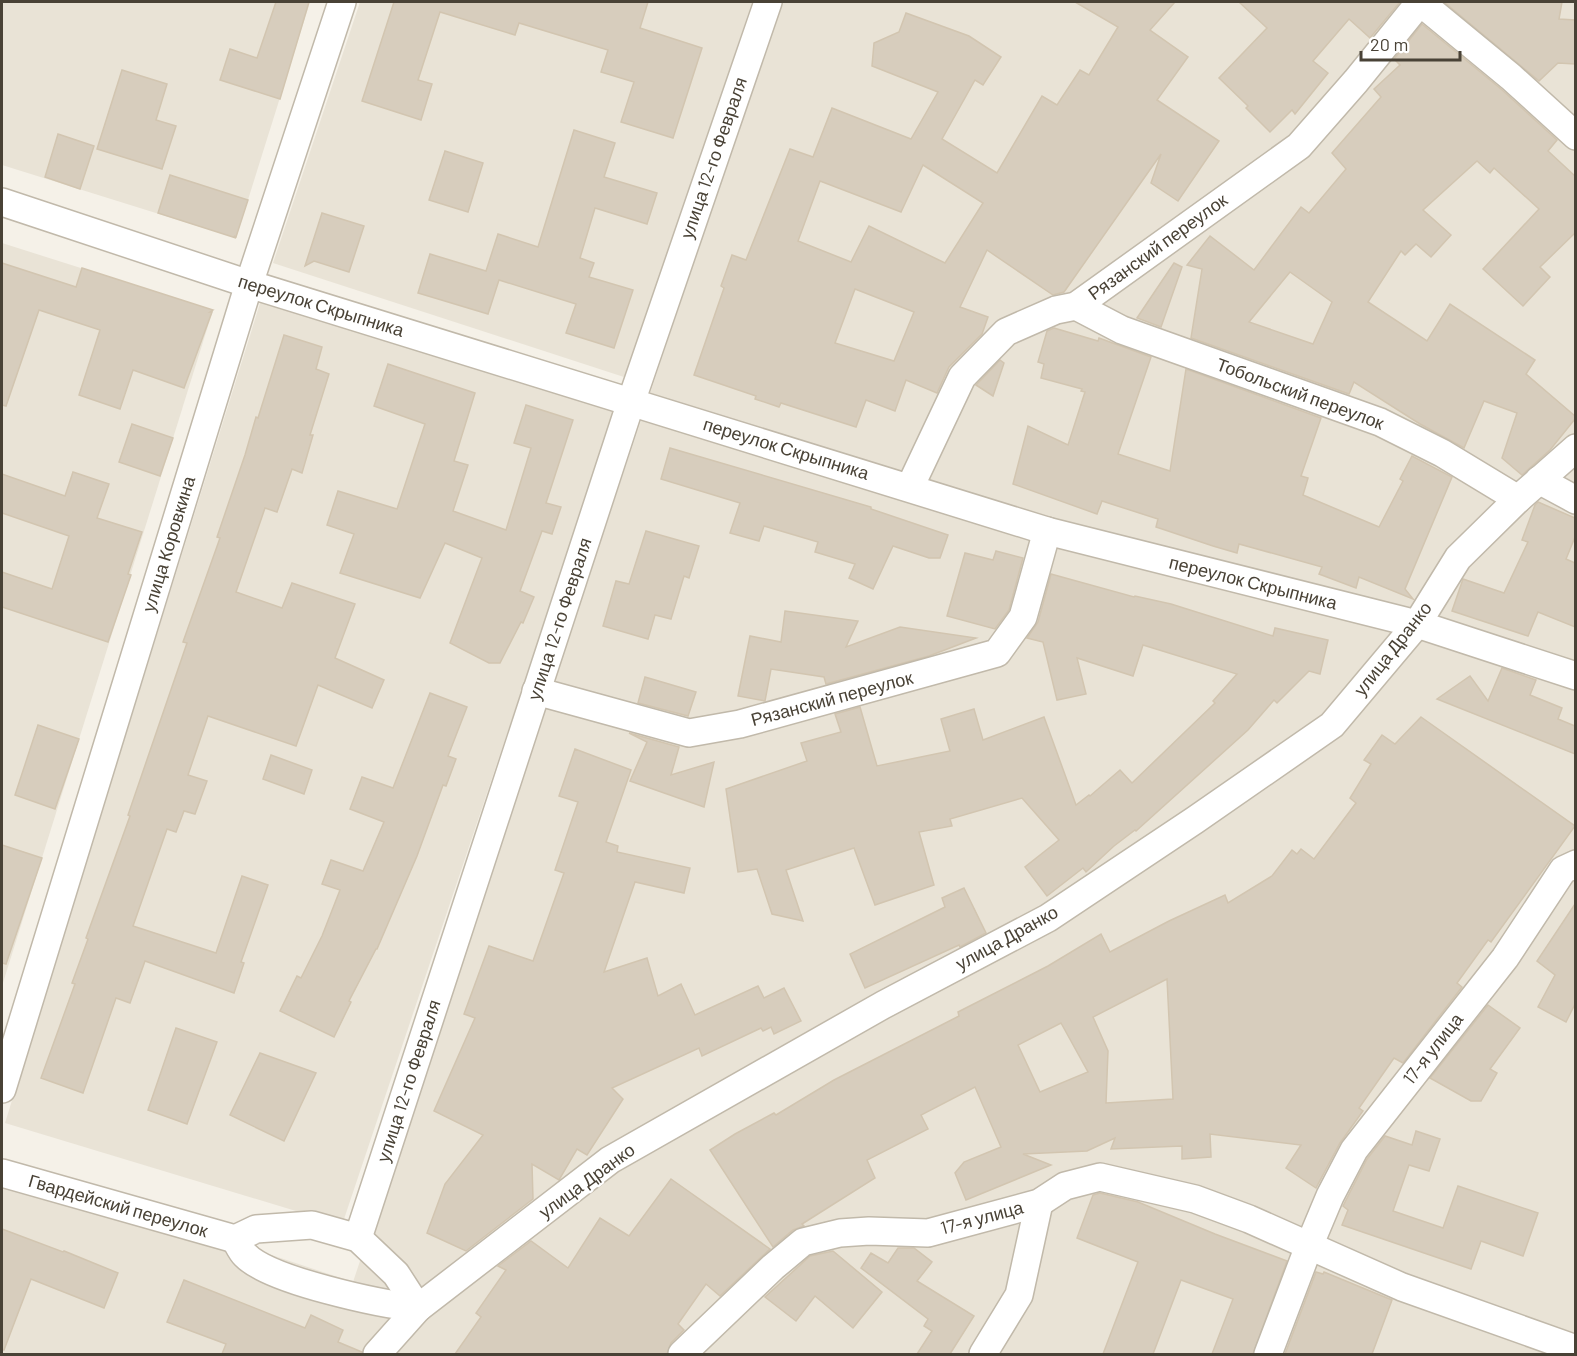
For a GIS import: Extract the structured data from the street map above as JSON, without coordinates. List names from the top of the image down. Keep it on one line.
{"streets":{"street":["улица 12-го Февраля","Рязанский переулок","переулок Скрыпника","Тобольский переулок","улица Коровкина","улица Дранко","17-я улица","Гвардейский переулок"]},"crossings":[["улица 12-го Февраля","Рязанский переулок"],["улица 12-го Февраля","переулок Скрыпника"],["Рязанский переулок","переулок Скрыпника"],["Рязанский переулок","Тобольский переулок"],["переулок Скрыпника","улица Коровкина"],["переулок Скрыпника","улица Дранко"],["Тобольский переулок","улица Дранко"]],"scale_bar":"20 m"}
